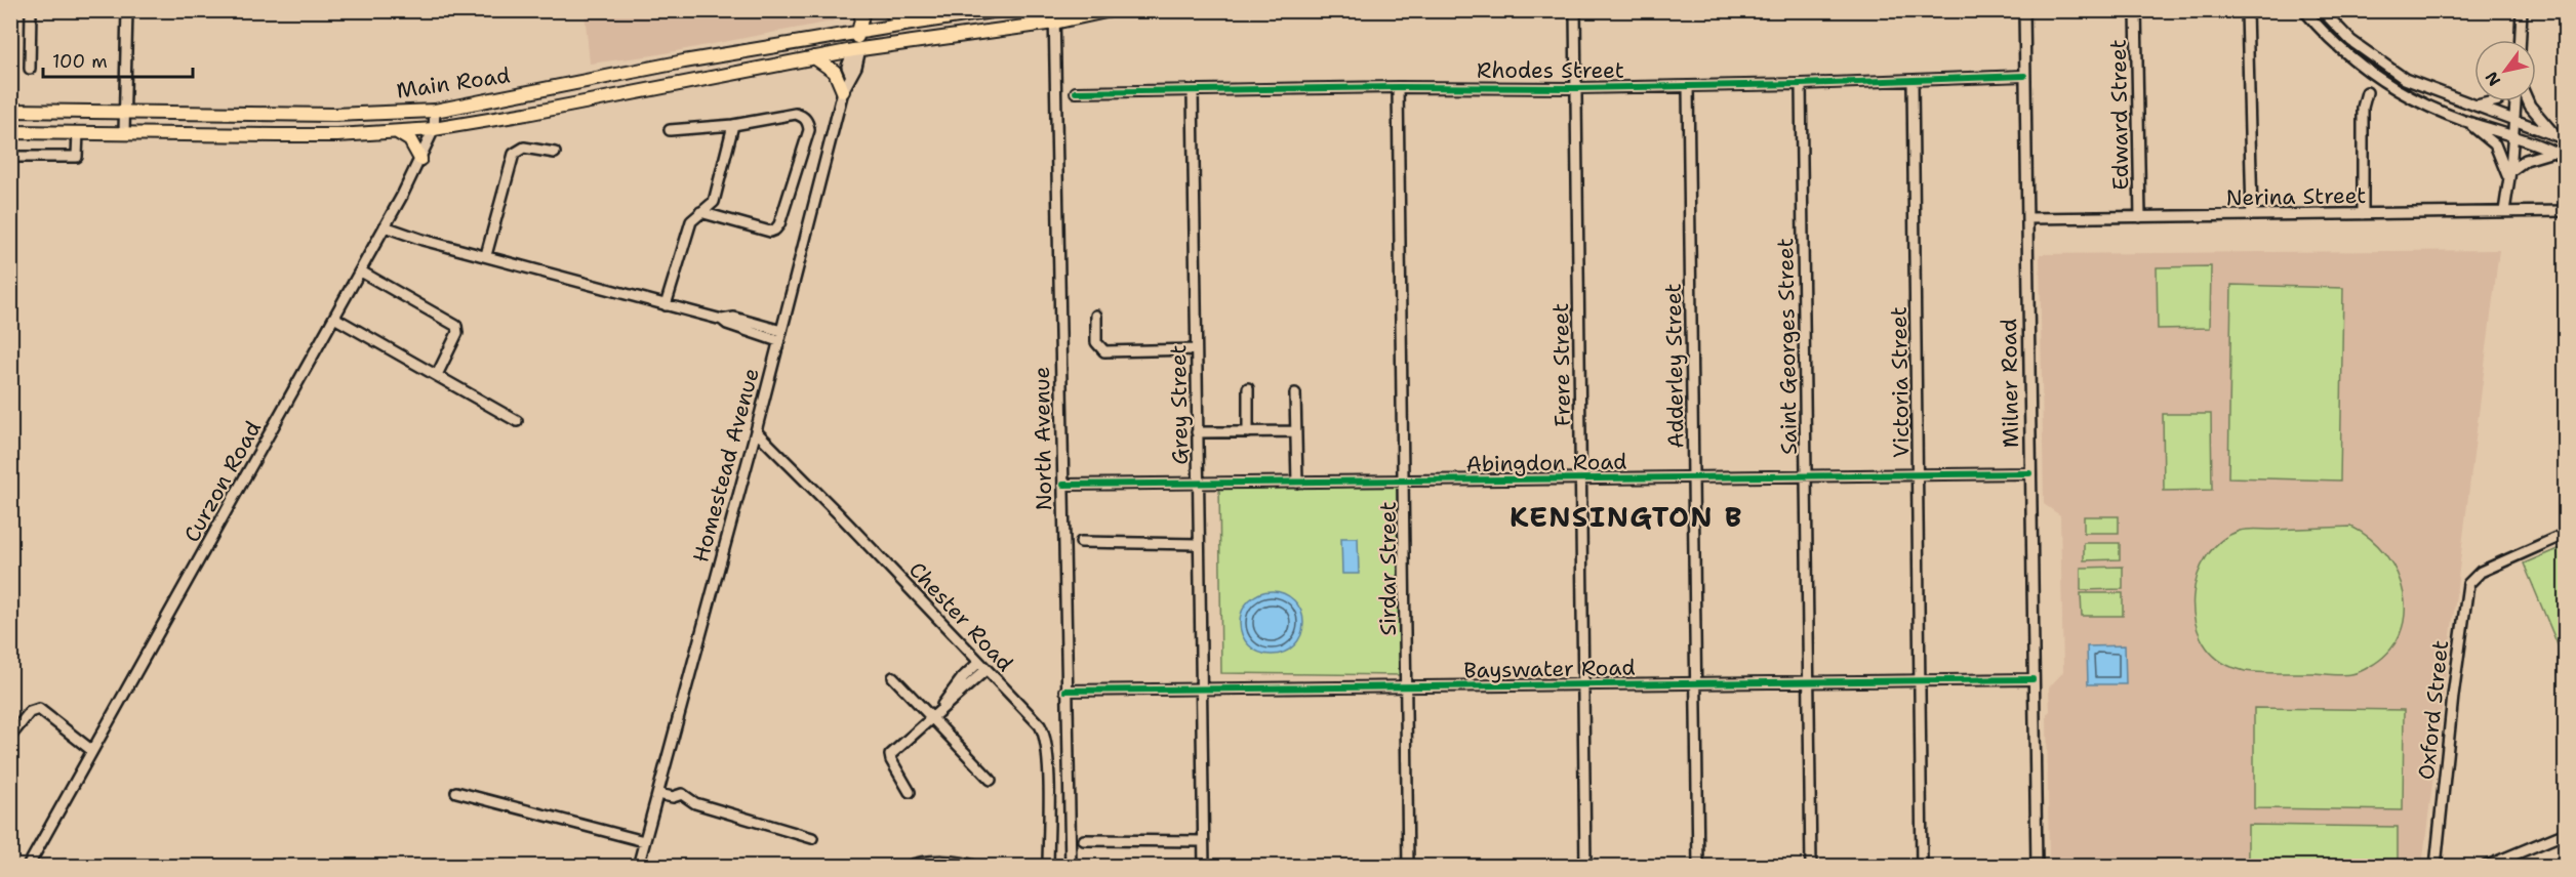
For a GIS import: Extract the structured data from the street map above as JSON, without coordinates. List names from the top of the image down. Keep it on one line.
{"streets":{"main road":["Main Road"],"street":["Rhodes Street","Edward Street","Nerina Street","Saint Georges Street","Frere Street","Adderley Street","Victoria Street","Milner Road","Grey Street","North Avenue","Abingdon Road","Homestead Avenue","Curzon Road","Sirdar Street","Chester Road","Bayswater Road","Oxford Street"]},"crossings":[["Rhodes Street","Saint Georges Street"],["Rhodes Street","Frere Street"],["Rhodes Street","Adderley Street"],["Rhodes Street","Victoria Street"],["Rhodes Street","Milner Road"],["Rhodes Street","Grey Street"],["Rhodes Street","Sirdar Street"],["Main Road","North Avenue"],["Main Road","Homestead Avenue"],["Main Road","Curzon Road"],["Edward Street","Nerina Street"],["Nerina Street","Milner Road"],["Saint Georges Street","Abingdon Road"],["Saint Georges Street","Bayswater Road"],["Frere Street","Abingdon Road"],["Frere Street","Bayswater Road"],["Adderley Street","Abingdon Road"],["Adderley Street","Bayswater Road"],["Victoria Street","Abingdon Road"],["Victoria Street","Bayswater Road"],["Milner Road","Abingdon Road"],["Milner Road","Bayswater Road"],["Grey Street","Abingdon Road"],["Grey Street","Bayswater Road"],["North Avenue","Abingdon Road"],["North Avenue","Bayswater Road"],["Abingdon Road","Sirdar Street"],["Homestead Avenue","Chester Road"],["Sirdar Street","Bayswater Road"]],"districts":["KENSINGTON B"],"scale_bar":"100 m","north":"bottom left"}
